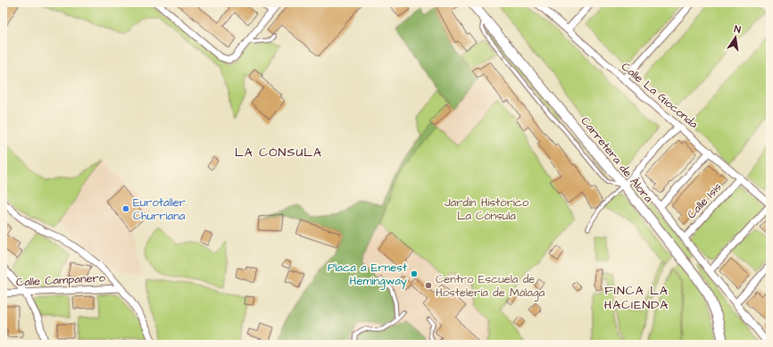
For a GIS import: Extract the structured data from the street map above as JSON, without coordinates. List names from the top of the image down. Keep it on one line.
{"streets":{"main road":["Carretera de Álora"],"street":["Calle La Gioconda","Calle Isis","Calle Campanero"]},"crossings":[["Calle La Gioconda","Calle Isis"],["Carretera de Álora","Calle Isis"]],"districts":["LA CÓNSULA","FINCA LA HACIENDA"],"parks":["Jardín Histórico La Cónsula"],"places":["Eurotaller Churriana","Placa a Ernest Hemingway","Centro Escuela de Hostelería de Málaga"],"north":"top"}
